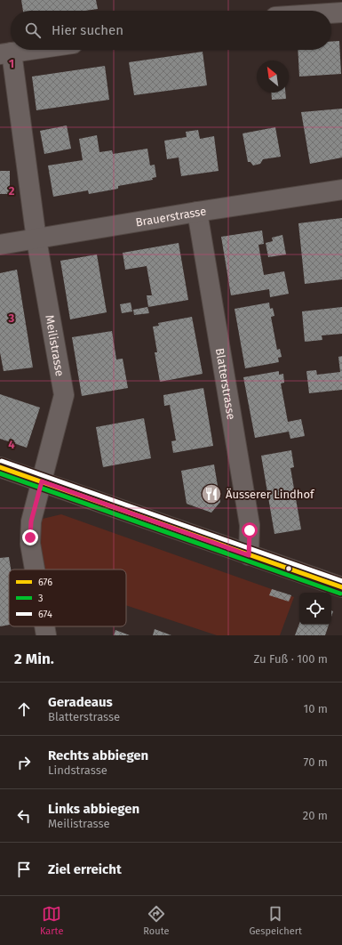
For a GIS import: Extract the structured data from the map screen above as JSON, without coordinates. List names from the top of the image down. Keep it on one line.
{"streets":{"street":["Brauerstrasse","Meilistrasse","Blatterstrasse"]},"crossings":[["Brauerstrasse","Meilistrasse"],["Brauerstrasse","Blatterstrasse"]],"places":{"restaurant":["Äusserer Lindhof"]},"lines":["transit line 674","transit line 676","transit line 3"],"legend":["676","3","674"],"north":"top left","page":{"search":"Hier suchen","heading":["2 Min.","Zu Fuß · 100 m"],"list":[["Geradeaus","Blatterstrasse","10 m"],["Rechts abbiegen","Lindstrasse","70 m"],["Links abbiegen","Meilistrasse","20 m"],"Ziel erreicht"],"nav":["Karte","Route","Gespeichert"]},"grid":{"rows":["1","2","3","4"]}}
